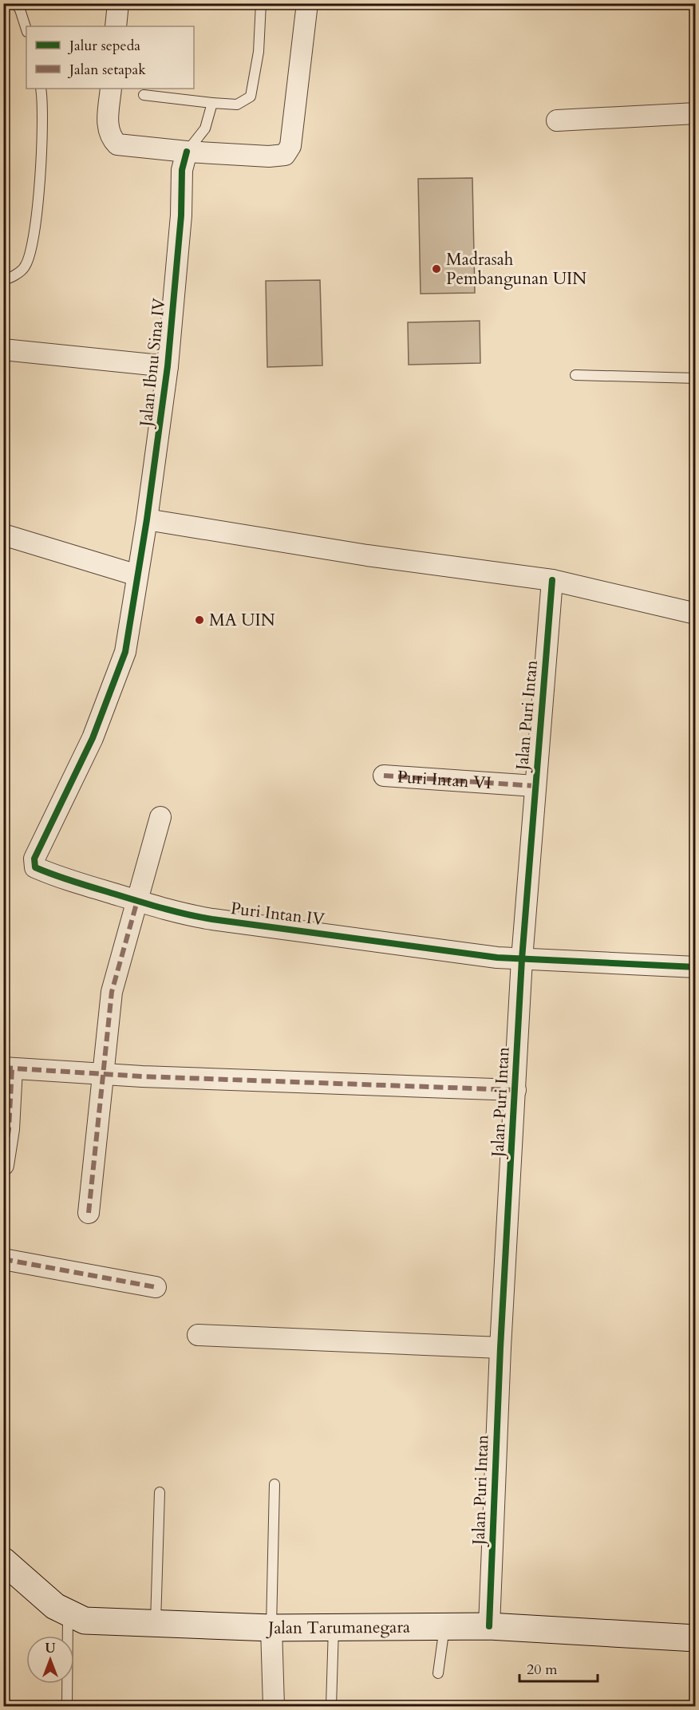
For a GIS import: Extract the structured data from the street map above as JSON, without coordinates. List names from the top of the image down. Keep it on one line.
{"streets":{"street":["Jalan Ibnu Sina IV","Jalan Puri Intan","Puri Intan VI","Puri Intan IV","Jalan Tarumanegara"]},"crossings":[["Jalan Ibnu Sina IV","Puri Intan IV"],["Jalan Puri Intan","Puri Intan VI"],["Jalan Puri Intan","Puri Intan IV"],["Jalan Puri Intan","Jalan Tarumanegara"]],"places":["Madrasah Pembangunan UIN","MA UIN"],"legend":["Jalur sepeda","Jalan setapak"],"scale_bar":"20 m","north":"top"}
